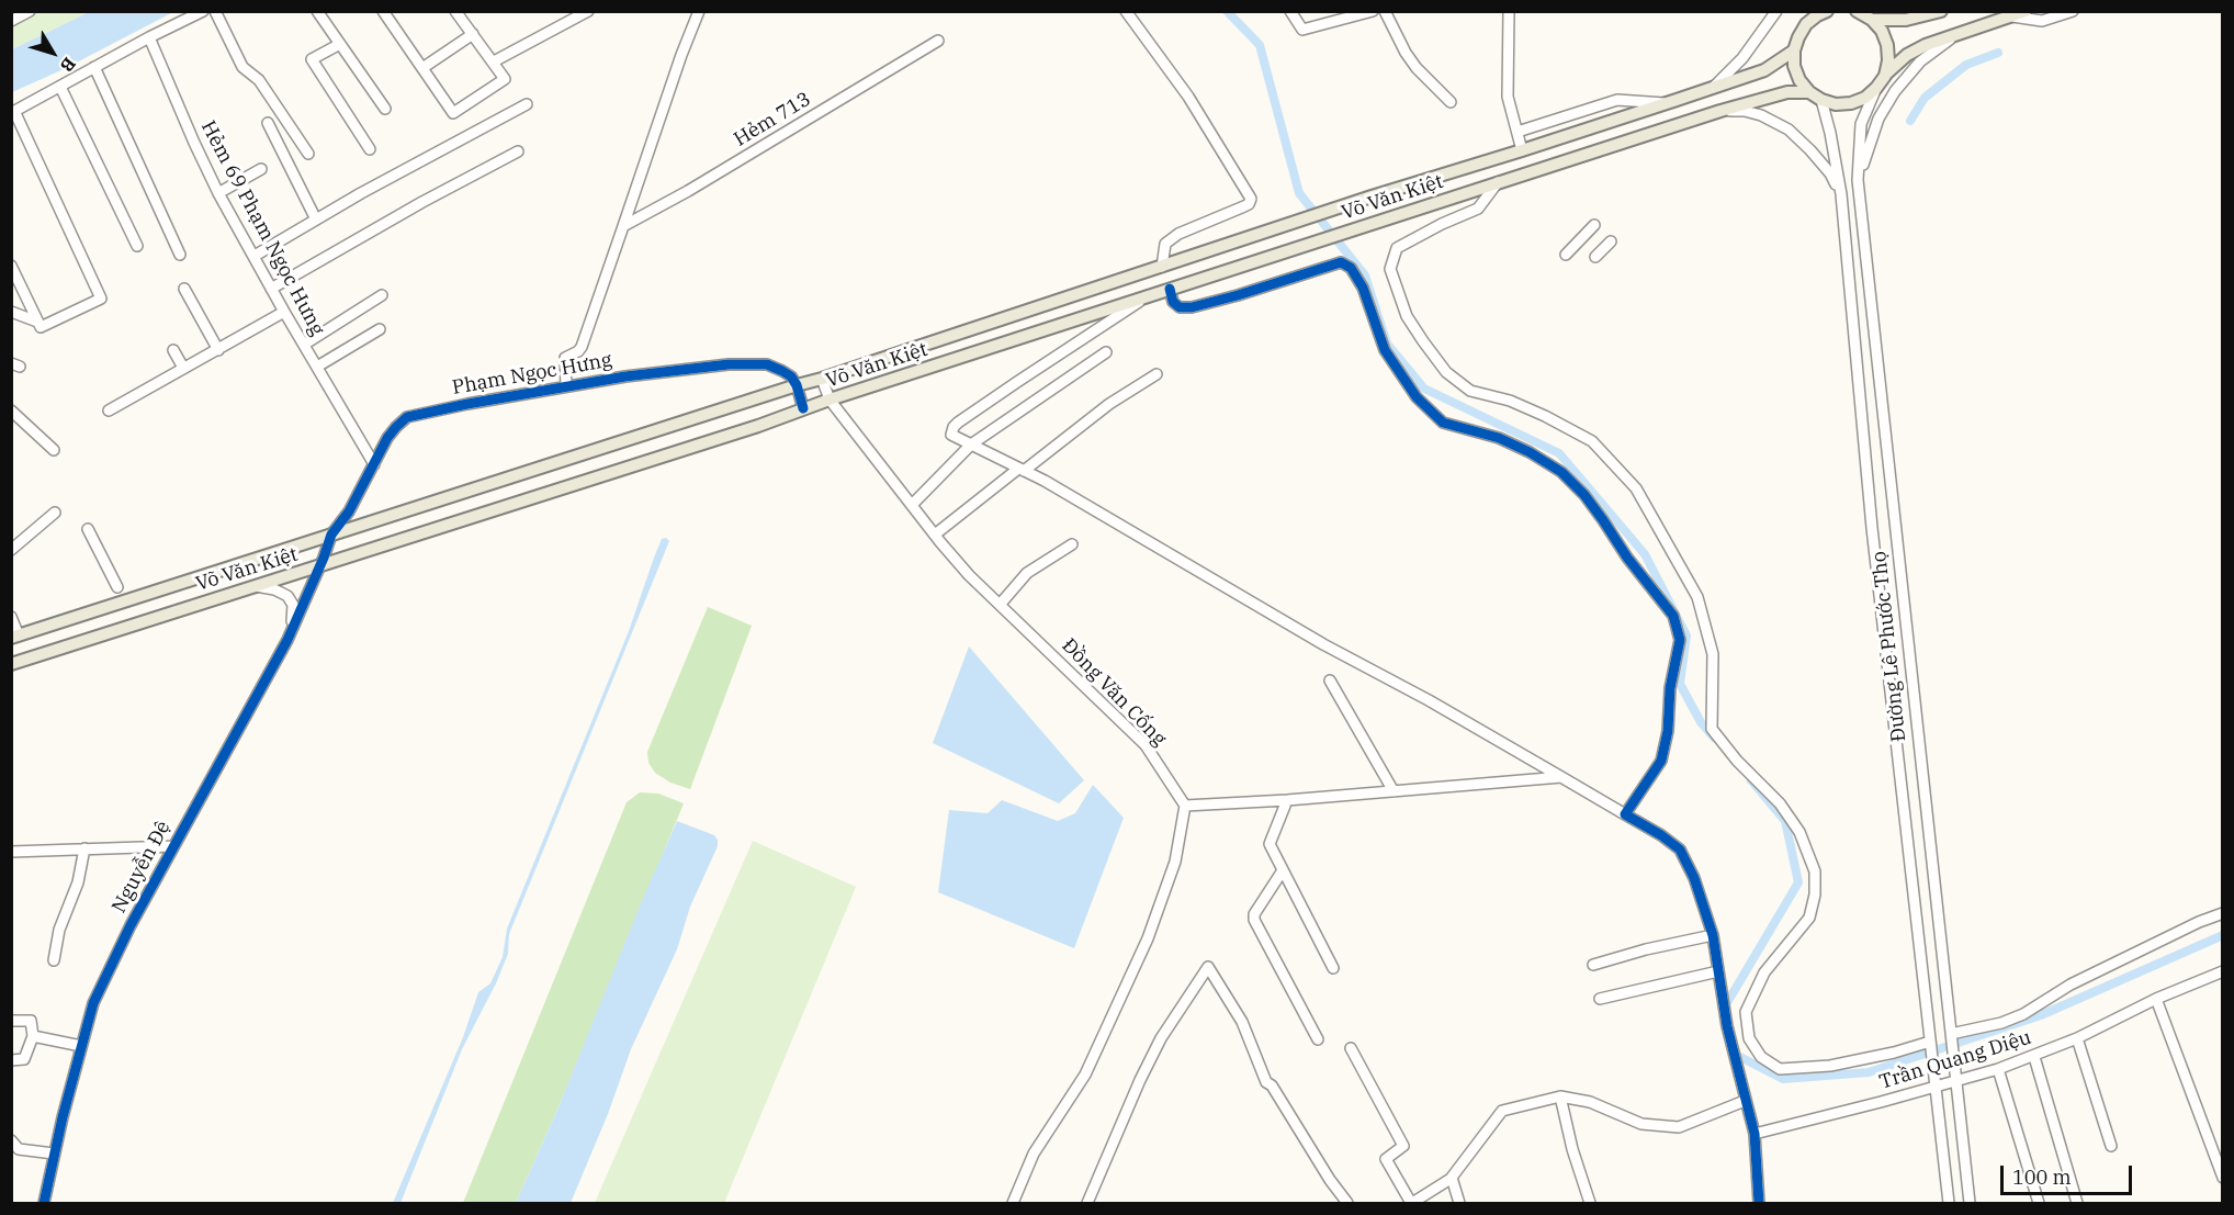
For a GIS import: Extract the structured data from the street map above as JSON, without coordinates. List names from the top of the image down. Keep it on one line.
{"streets":{"main road":["Võ Văn Kiệt"],"street":["Hẻm 713","Hẻm 69 Phạm Ngọc Hưng","Phạm Ngọc Hưng","Đường Lê Phước Thọ","Đồng Văn Cống","Nguyễn Đệ","Trần Quang Diệu"]},"crossings":[["Võ Văn Kiệt","Phạm Ngọc Hưng"],["Võ Văn Kiệt","Đồng Văn Cống"],["Võ Văn Kiệt","Nguyễn Đệ"],["Hẻm 69 Phạm Ngọc Hưng","Phạm Ngọc Hưng"],["Phạm Ngọc Hưng","Nguyễn Đệ"],["Đường Lê Phước Thọ","Trần Quang Diệu"]],"scale_bar":"100 m","north":"bottom right"}
